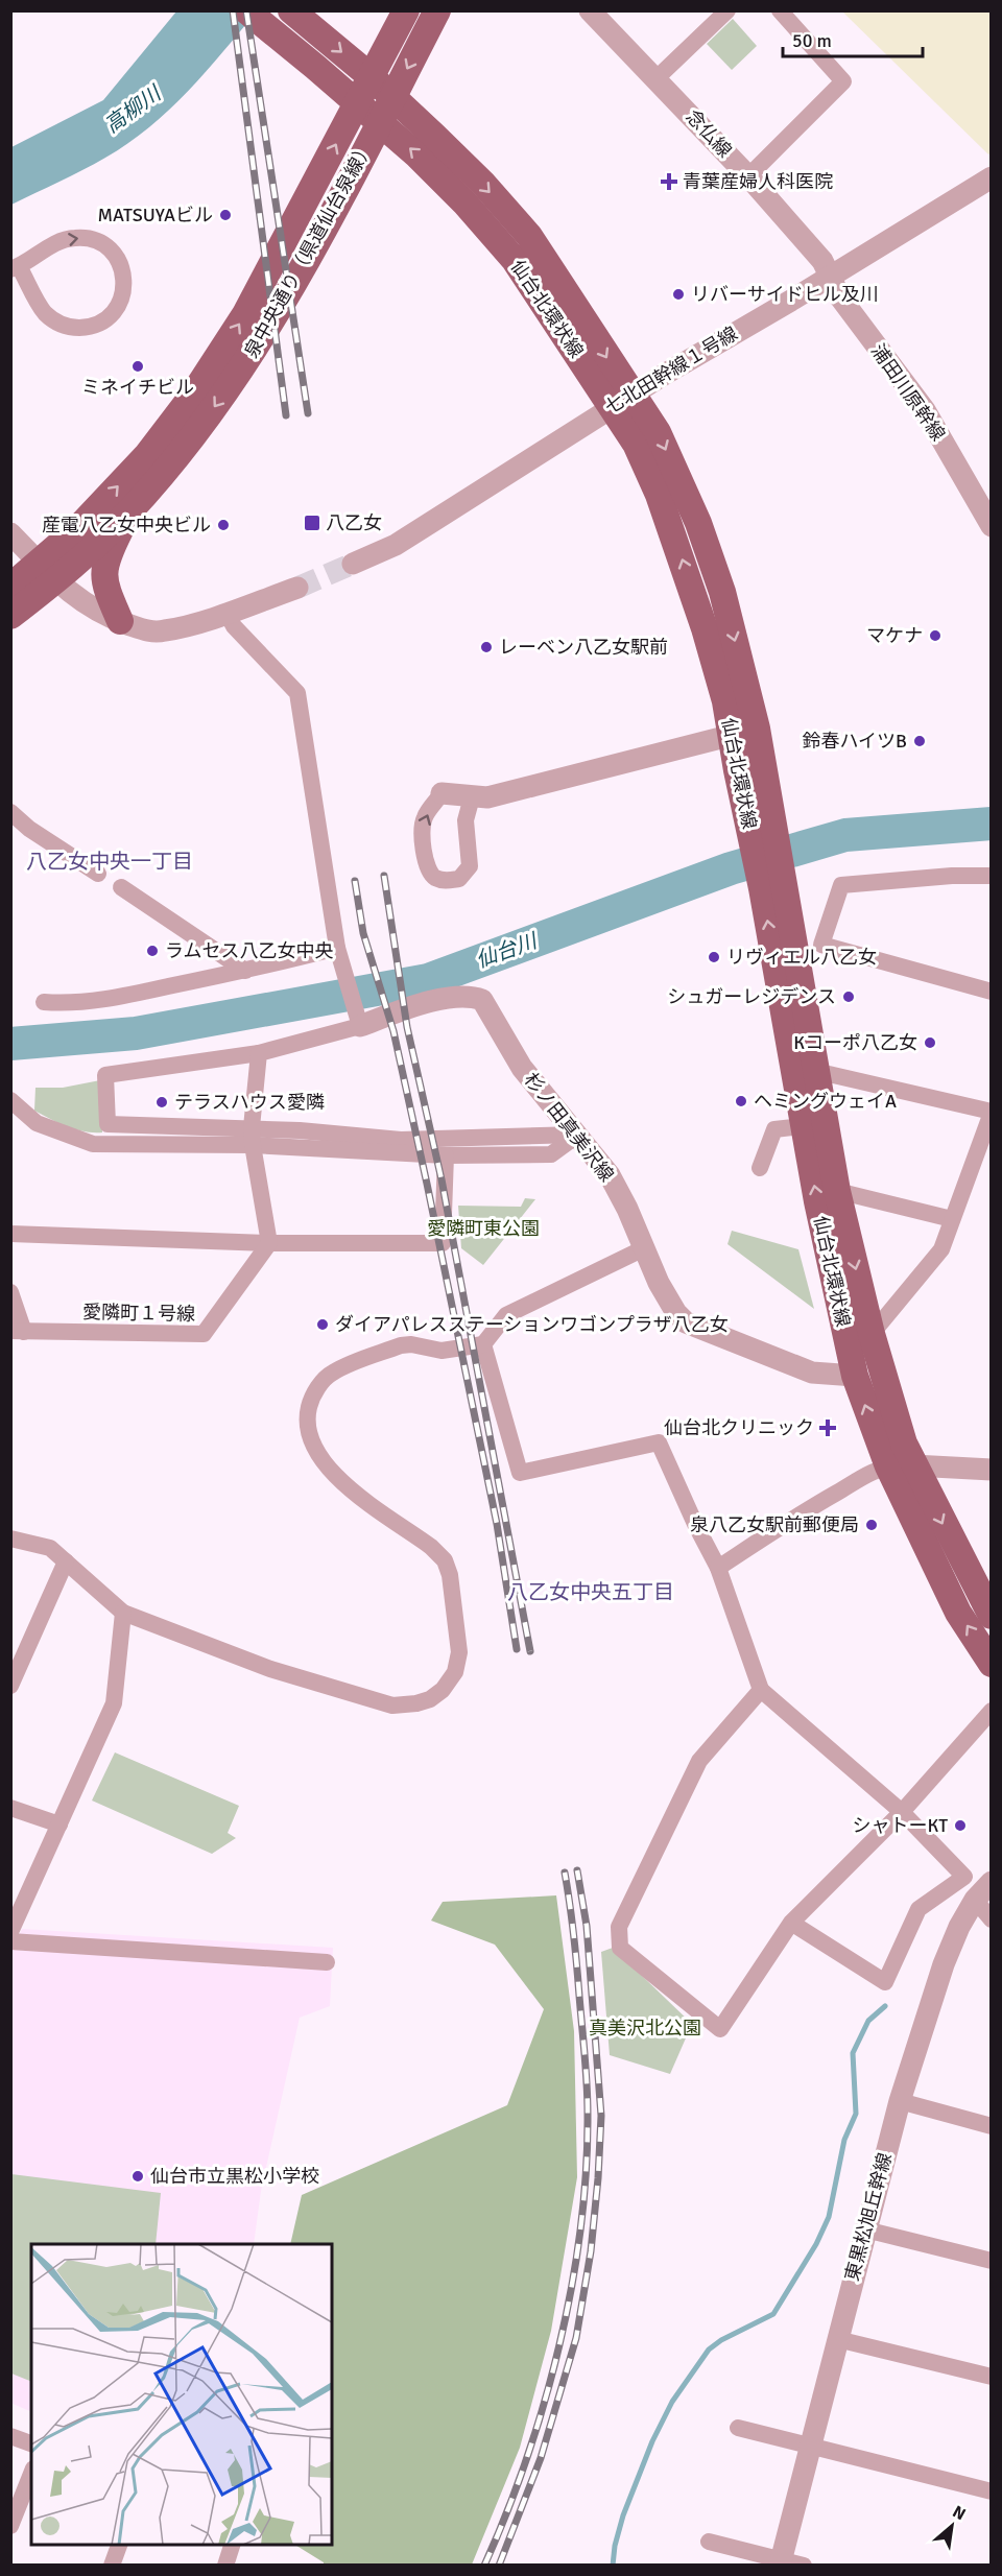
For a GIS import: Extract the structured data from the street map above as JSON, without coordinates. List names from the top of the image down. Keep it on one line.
{"streets":{"main road":["泉中央通り（県道仙台泉線）","仙台北環状線"],"street":["念仏線","七北田幹線１号線","浦田川原幹線","杉ノ田真美沢線","愛隣町１号線","東黒松旭丘幹線"]},"crossings":[["念仏線","七北田幹線１号線"],["念仏線","浦田川原幹線"],["泉中央通り（県道仙台泉線）","仙台北環状線"],["仙台北環状線","七北田幹線１号線"],["仙台北環状線","杉ノ田真美沢線"],["七北田幹線１号線","浦田川原幹線"]],"districts":["八乙女中央一丁目","八乙女中央五丁目"],"water":["高柳川","仙台川"],"parks":["愛隣町東公園","真美沢北公園"],"places":{"health":["青葉産婦人科医院","仙台北クリニック"],"other":["MATSUYAビル","リバーサイドヒル及川","ミネイチビル","産電八乙女中央ビル","マケナ","レーベン八乙女駅前","鈴春ハイツB","ラムセス八乙女中央","リヴィエル八乙女","シュガーレジデンス","Kコーポ八乙女","ヘミングウェイA","テラスハウス愛隣","ダイアパレスステーションワゴンプラザ八乙女","泉八乙女駅前郵便局","シャトーKT","仙台市立黒松小学校"],"transit":["八乙女"]},"scale_bar":"50 m","north":"top right"}
